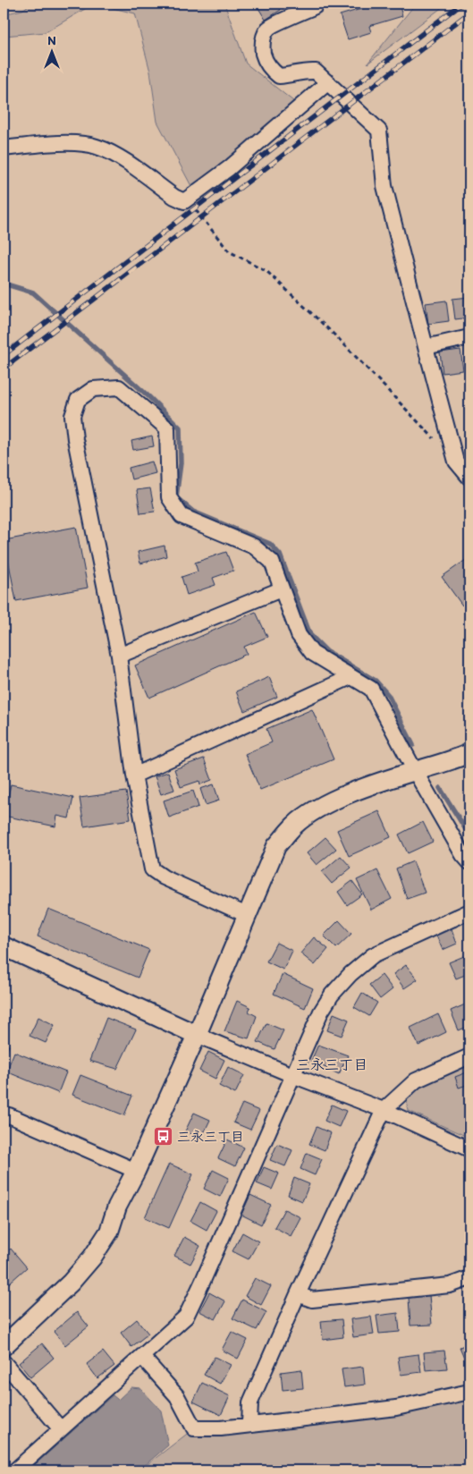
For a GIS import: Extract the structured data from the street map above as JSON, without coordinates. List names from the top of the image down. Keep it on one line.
{"districts":["三永三丁目"],"places":{"bus stop":["三永三丁目"]},"north":"top"}
